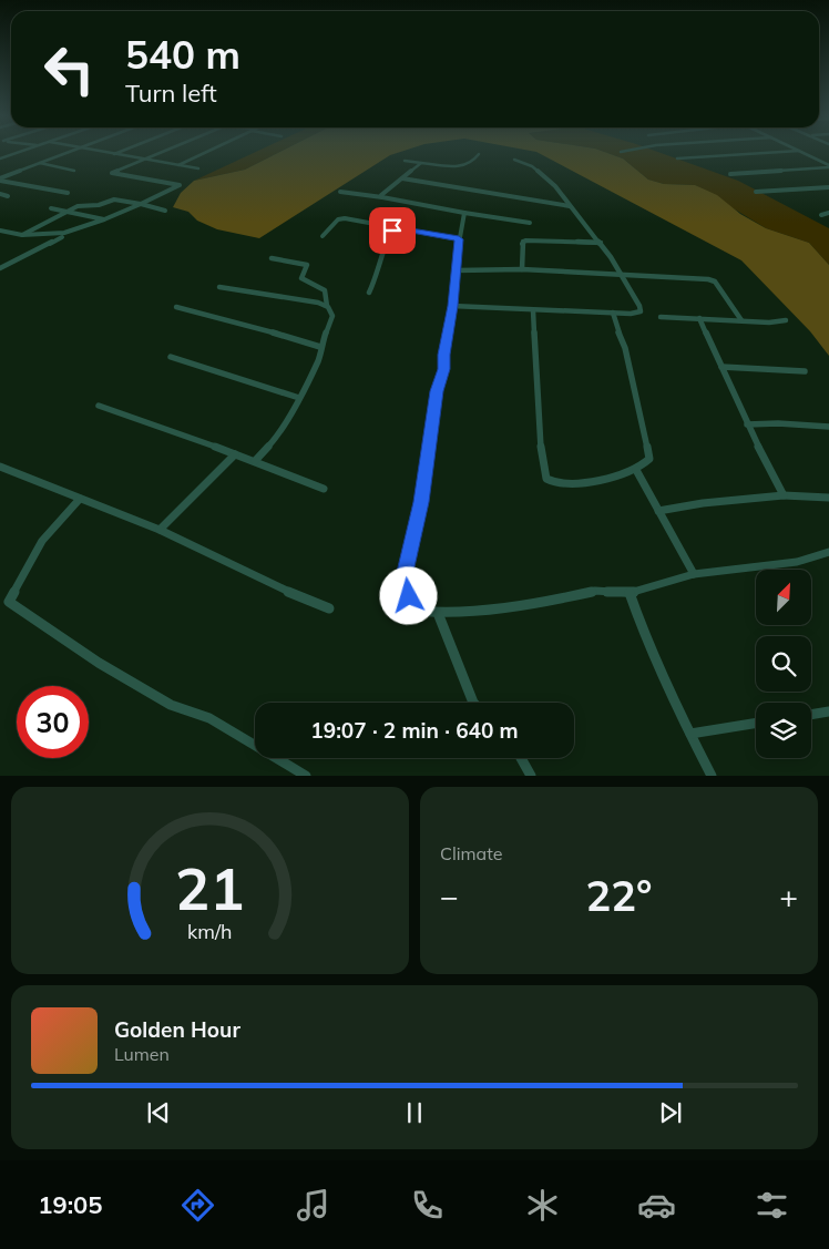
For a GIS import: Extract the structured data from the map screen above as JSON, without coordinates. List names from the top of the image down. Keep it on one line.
{"north":"top right","page":{"turn":["540 m","Turn left"],"limit":"30","trip":"19:07 · 2 min · 640 m","tile":"Climate","heat":["−","22°","+"],"song":["Golden Hour","Lumen"],"tabs":"19:05","gauge":["21","km/h"]}}
